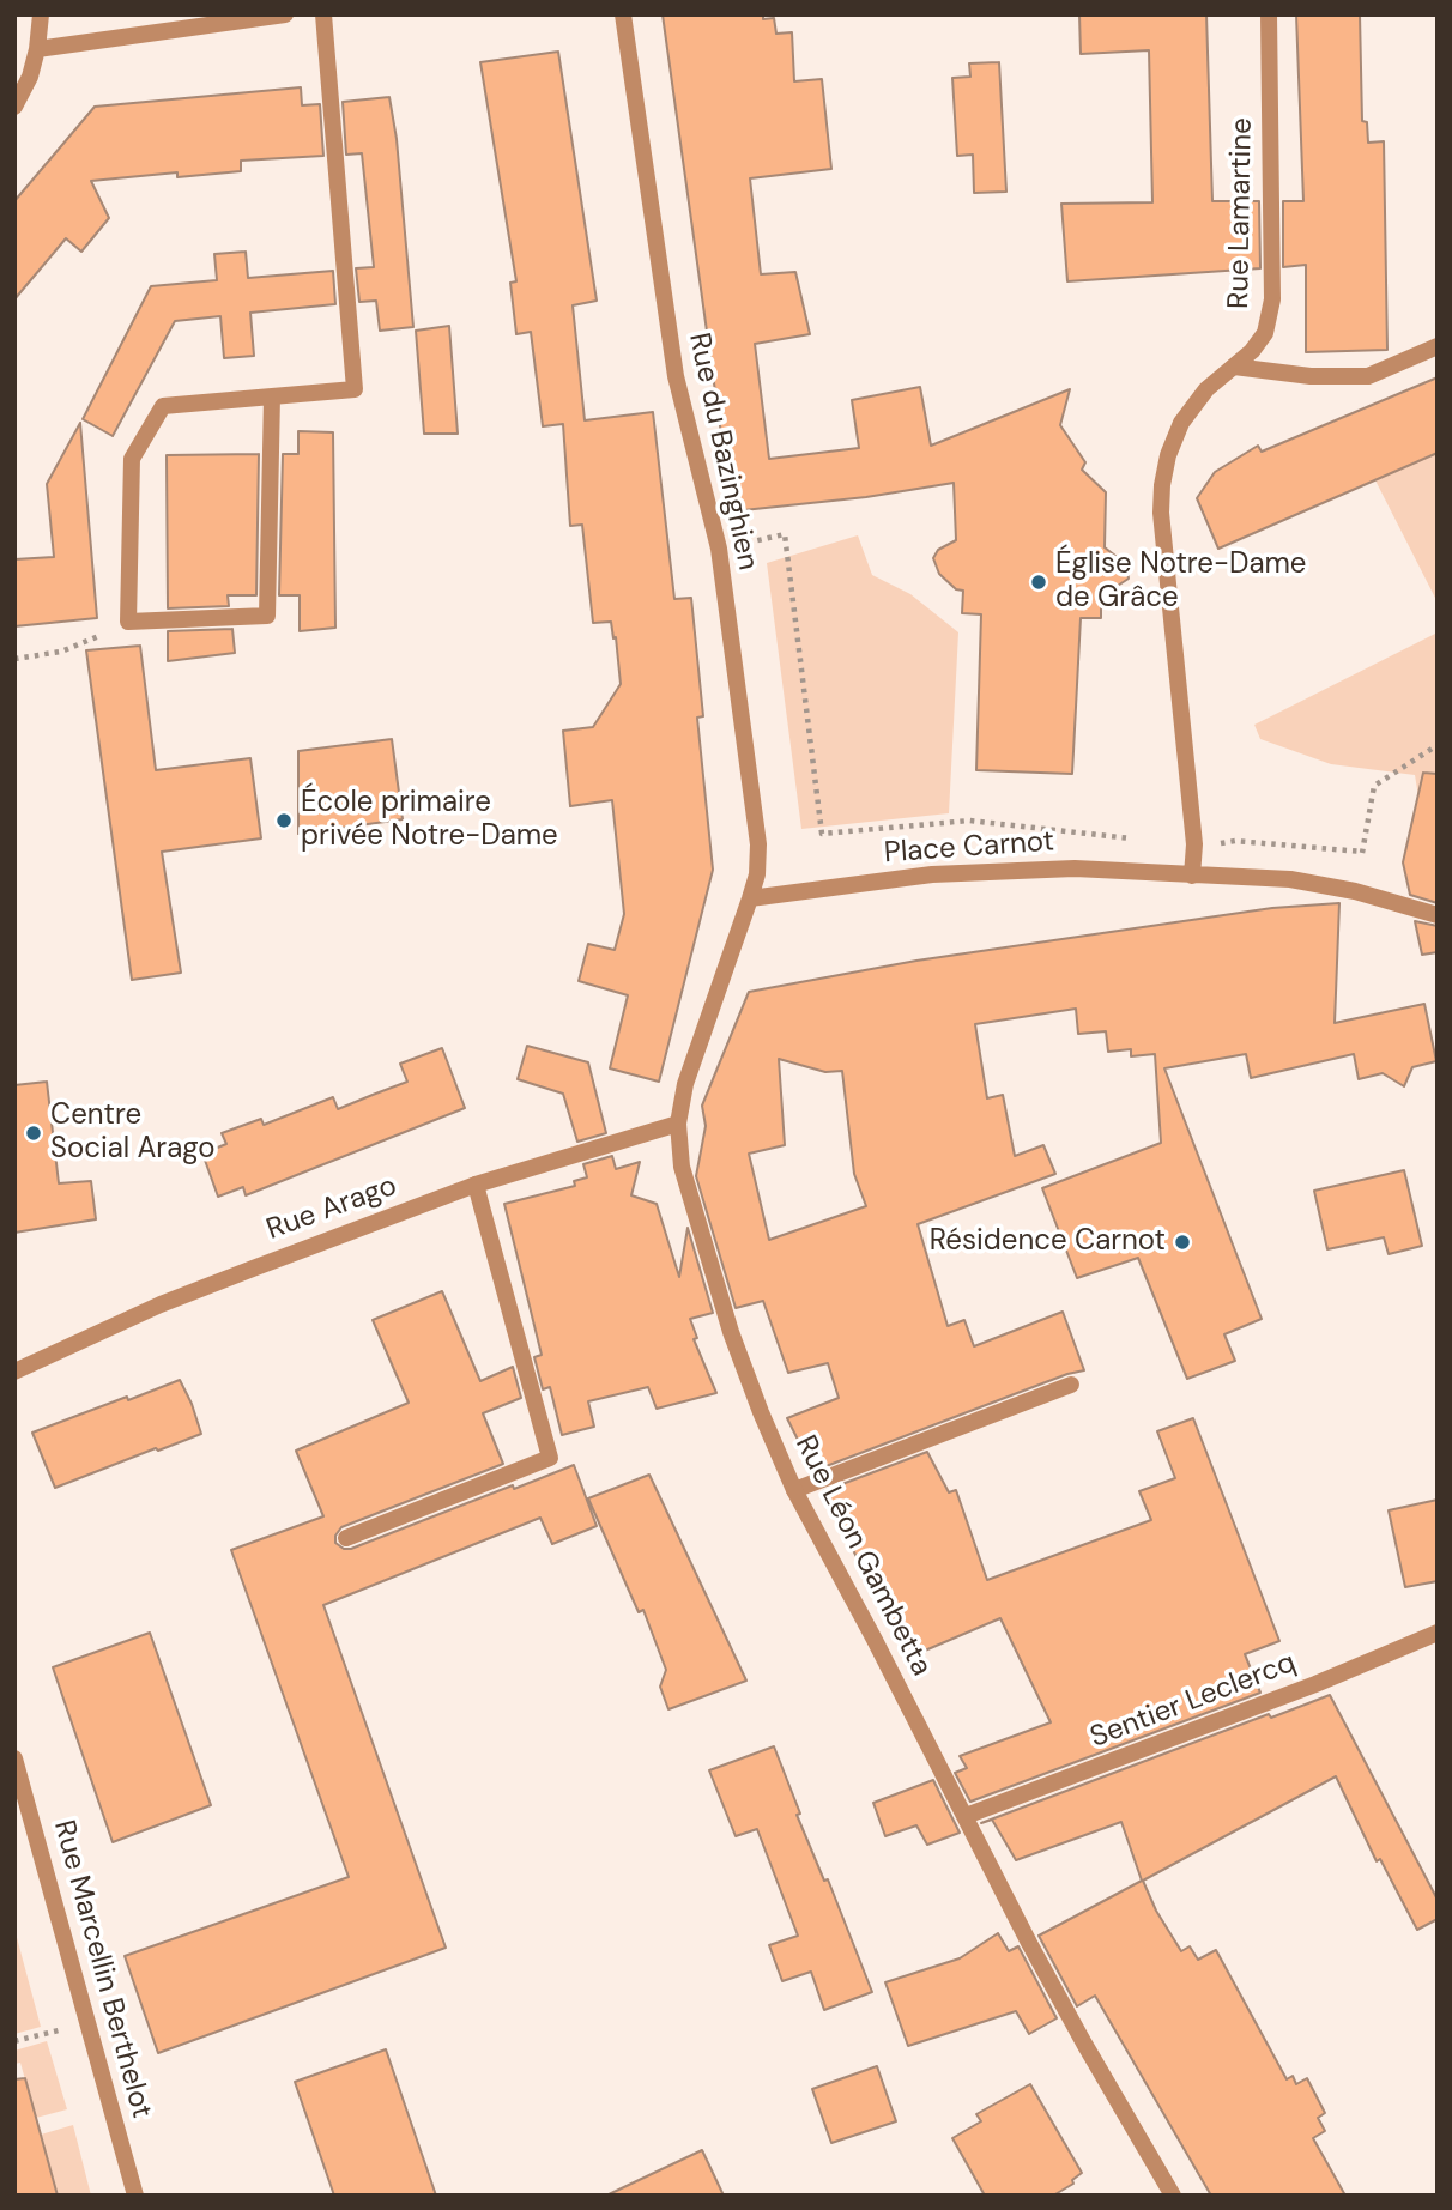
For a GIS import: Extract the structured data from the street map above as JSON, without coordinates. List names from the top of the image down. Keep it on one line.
{"streets":{"street":["Rue Lamartine","Rue du Bazinghien","Place Carnot","Rue Arago","Rue Léon Gambetta","Sentier Leclercq","Rue Marcellin Berthelot"]},"crossings":[["Rue Lamartine","Place Carnot"],["Rue du Bazinghien","Place Carnot"],["Rue du Bazinghien","Rue Léon Gambetta"],["Place Carnot","Rue Léon Gambetta"],["Rue Arago","Rue Léon Gambetta"],["Rue Léon Gambetta","Sentier Leclercq"]],"places":["Église Notre-Dame de Grâce","École primaire privée Notre-Dame","Centre Social Arago","Résidence Carnot"]}
